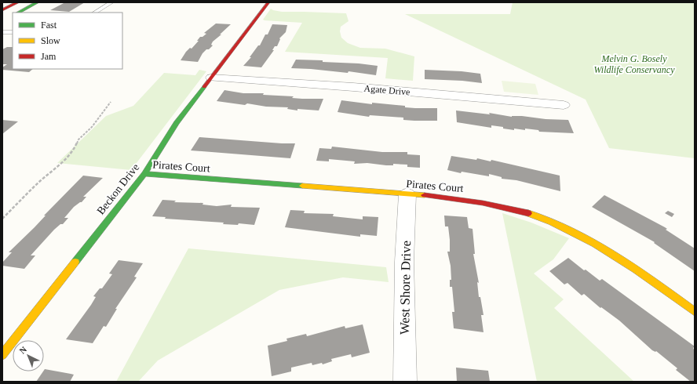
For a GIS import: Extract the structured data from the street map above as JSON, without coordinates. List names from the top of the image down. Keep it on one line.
{"streets":{"main road":["Pirates Court","Beckon Drive"],"street":["Agate Drive","West Shore Drive"]},"crossings":[["Agate Drive","Beckon Drive"],["Pirates Court","Beckon Drive"],["Pirates Court","West Shore Drive"]],"parks":["Melvin G. Bosely Wildlife Conservancy"],"legend":["Fast","Slow","Jam"],"north":"top left"}
